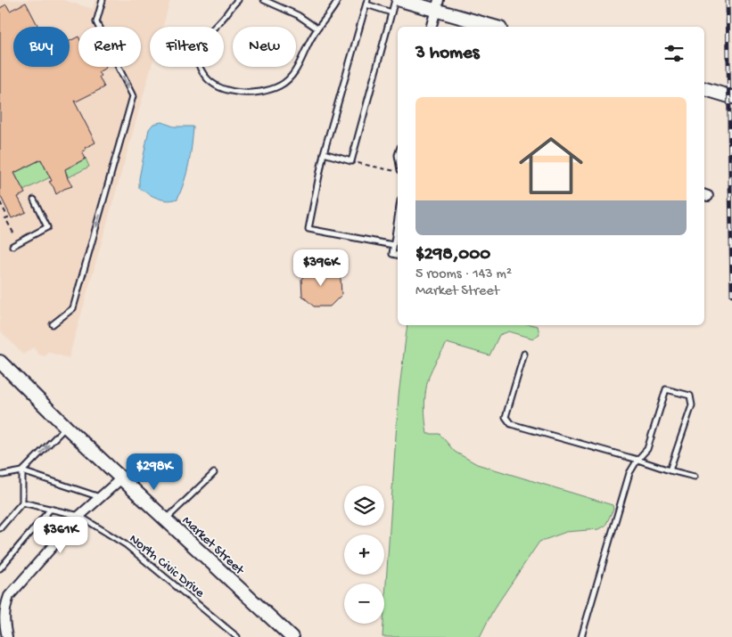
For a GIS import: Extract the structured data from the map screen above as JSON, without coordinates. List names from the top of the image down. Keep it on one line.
{"streets":{"main road":["Market Street"],"lane":["North Civic Drive"]},"page":{"chip":["Buy","Rent","Filters","New"],"heading":"3 homes","list":[{"name":"$298,000","note":"5 rooms · 143 m² · Market Street"}],"price":["$396K","$298K","$361K"],"map_buttons":["+","−"]}}
